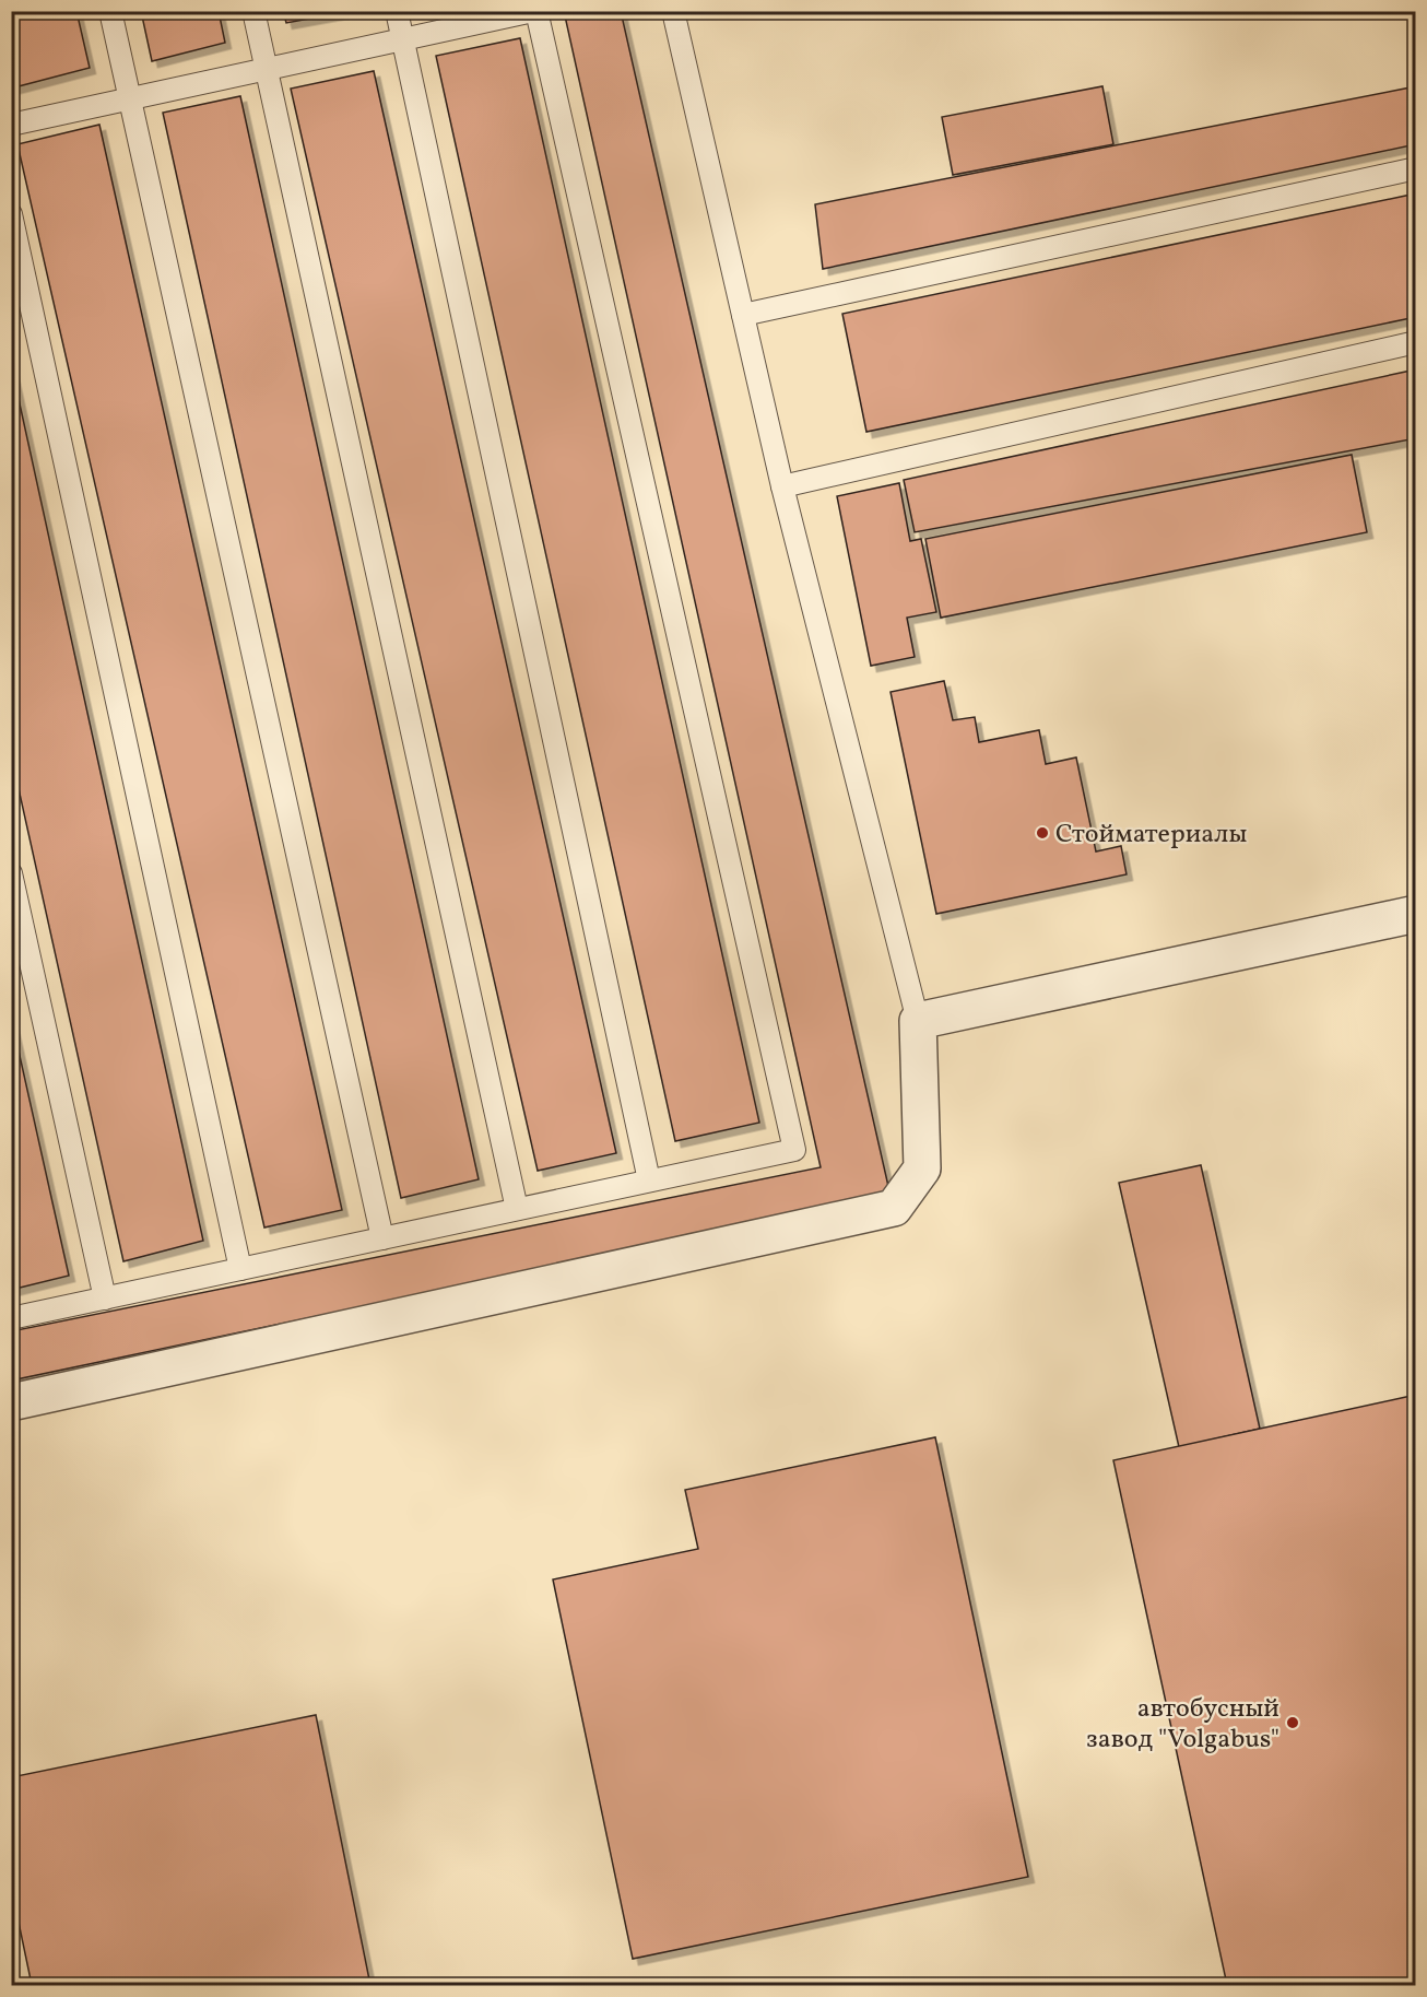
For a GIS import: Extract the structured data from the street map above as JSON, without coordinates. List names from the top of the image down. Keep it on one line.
{"places":["Стойматериалы","автобусный завод \"Volgabus\""]}
